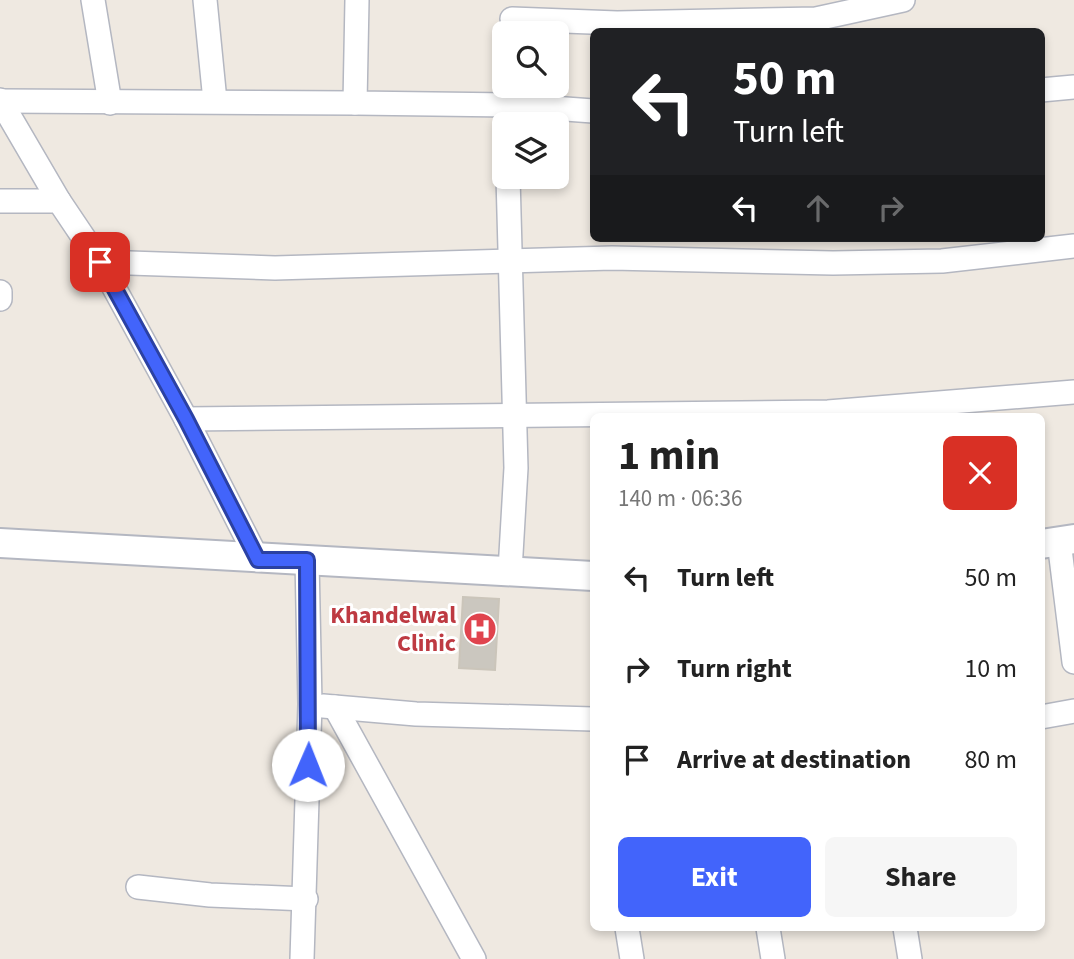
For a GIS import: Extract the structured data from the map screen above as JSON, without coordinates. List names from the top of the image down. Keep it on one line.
{"places":{"hospital":["Khandelwal Clinic"]},"page":{"turn":["50 m","Turn left"],"heading":["1 min","140 m · 06:36"],"list":[{"name":"Turn left","value":"50 m"},{"name":"Turn right","value":"10 m"},{"name":"Arrive at destination","value":"80 m"}],"buttons":["Exit","Share"]}}
